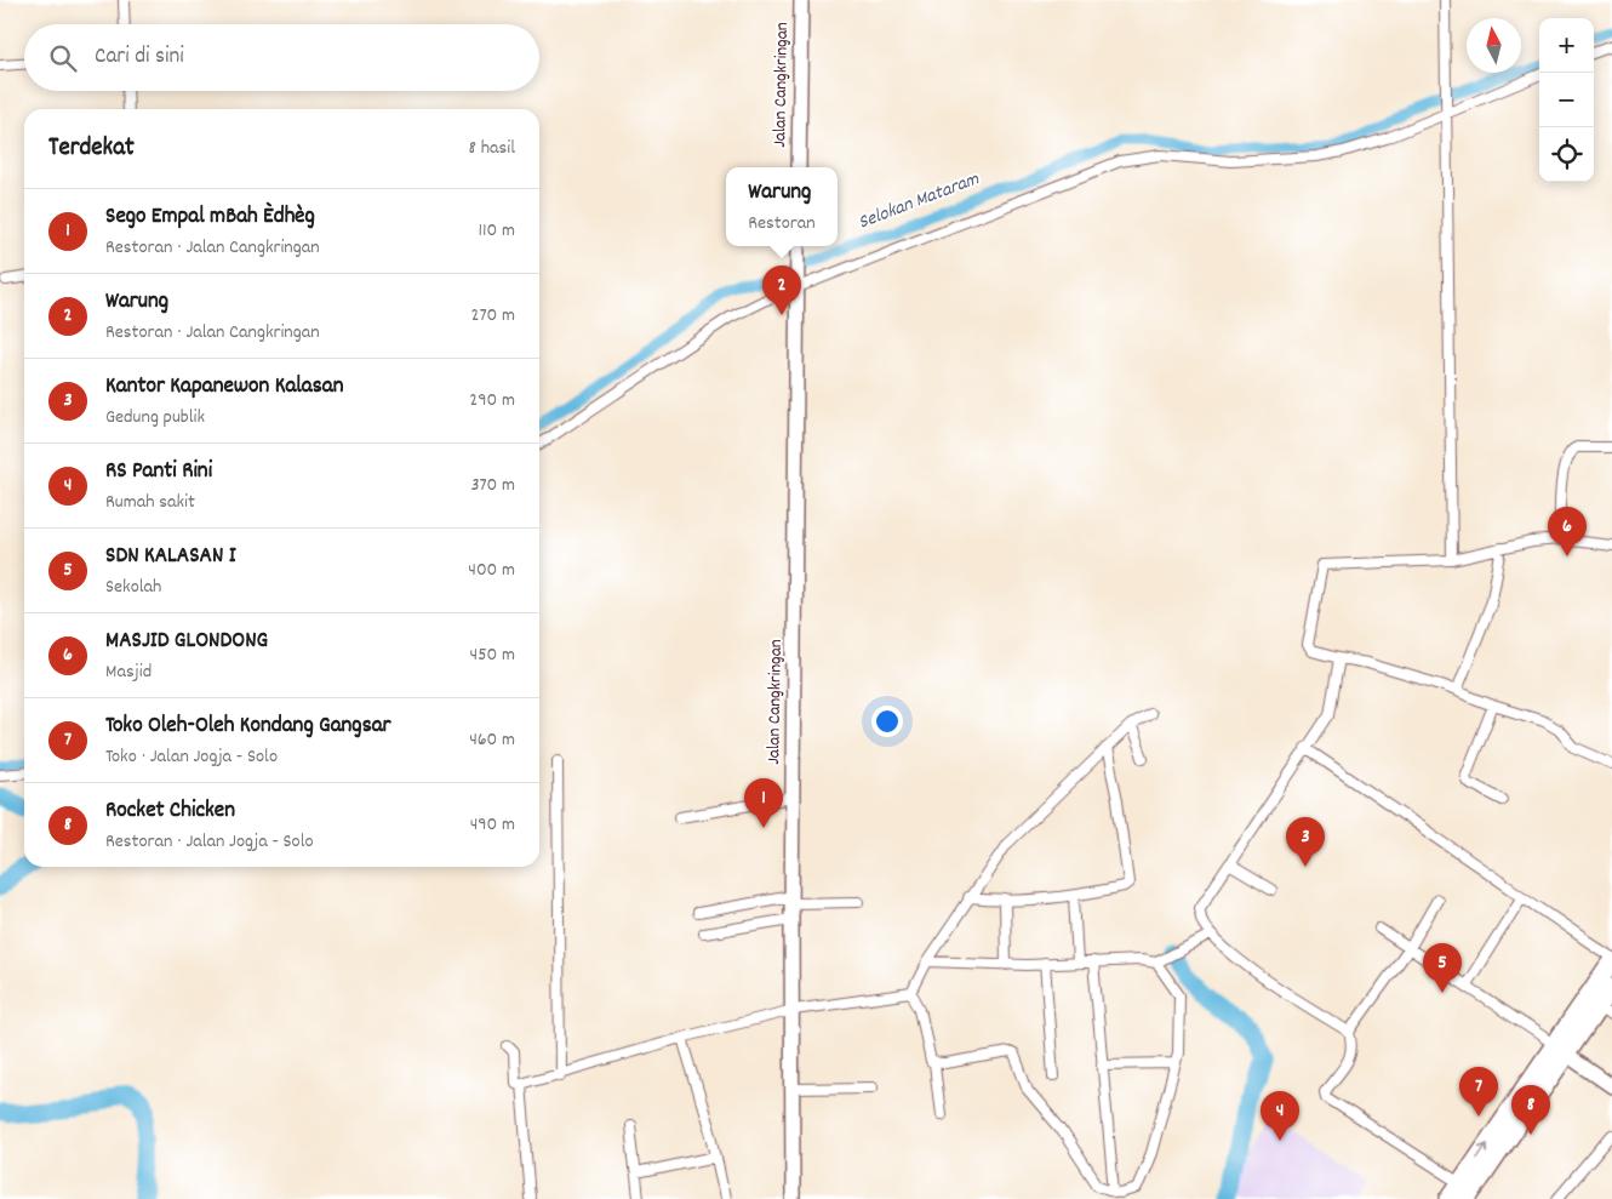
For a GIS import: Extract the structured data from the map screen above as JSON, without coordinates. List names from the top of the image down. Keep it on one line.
{"streets":{"main road":["Jalan Cangkringan"]},"water":["Selokan Mataram"],"north":"top","page":{"map_buttons":["+","−"],"search":"Cari di sini","heading":["Terdekat","8 hasil"],"popup":["Warung","Restoran"],"list":[{"mark":"1","name":"Sego Empal mBah Èdhèg","note":"Restoran · Jalan Cangkringan","value":"110 m"},{"mark":"2","name":"Warung","note":"Restoran · Jalan Cangkringan","value":"270 m"},{"mark":"3","name":"Kantor Kapanewon Kalasan","note":"Gedung publik","value":"290 m"},{"mark":"4","name":"RS Panti Rini","note":"Rumah sakit","value":"370 m"},{"mark":"5","name":"SDN KALASAN I","note":"Sekolah","value":"400 m"},{"mark":"6","name":"MASJID GLONDONG","note":"Masjid","value":"450 m"},{"mark":"7","name":"Toko Oleh-Oleh Kondang Gangsar","note":"Toko · Jalan Jogja - Solo","value":"460 m"},{"mark":"8","name":"Rocket Chicken","note":"Restoran · Jalan Jogja - Solo","value":"490 m"}],"pins":["2","6","1","3","5","7","8","4"]}}
